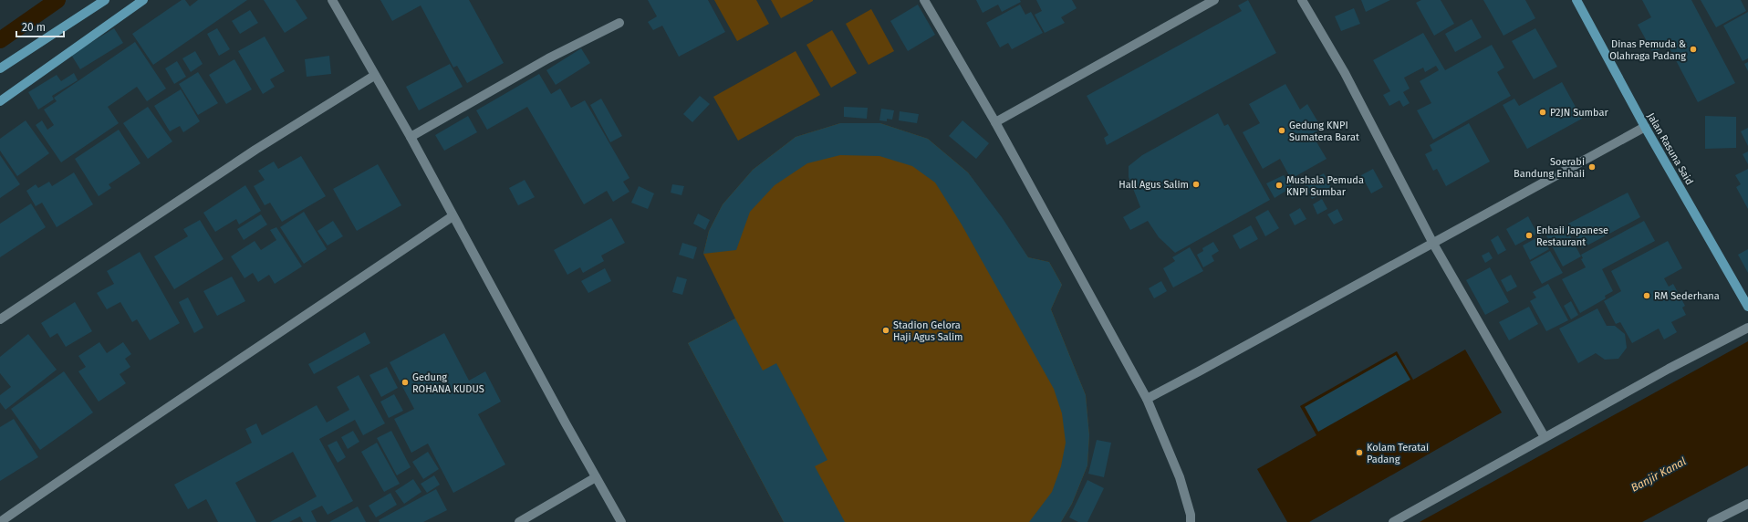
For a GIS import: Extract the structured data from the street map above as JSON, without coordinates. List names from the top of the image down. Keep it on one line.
{"streets":{"main road":["Jalan Rasuna Said"]},"water":["Banjir Kanal"],"places":["Dinas Pemuda & Olahraga Padang","P2JN Sumbar","Gedung KNPI Sumatera Barat","Soerabi Bandung Enhaii","Hall Agus Salim","Mushala Pemuda KNPI Sumbar","Enhaii Japanese Restaurant","RM Sederhana","Stadion Gelora Haji Agus Salim","Gedung ROHANA KUDUS","Kolam Teratai Padang"],"scale_bar":"20 m"}
